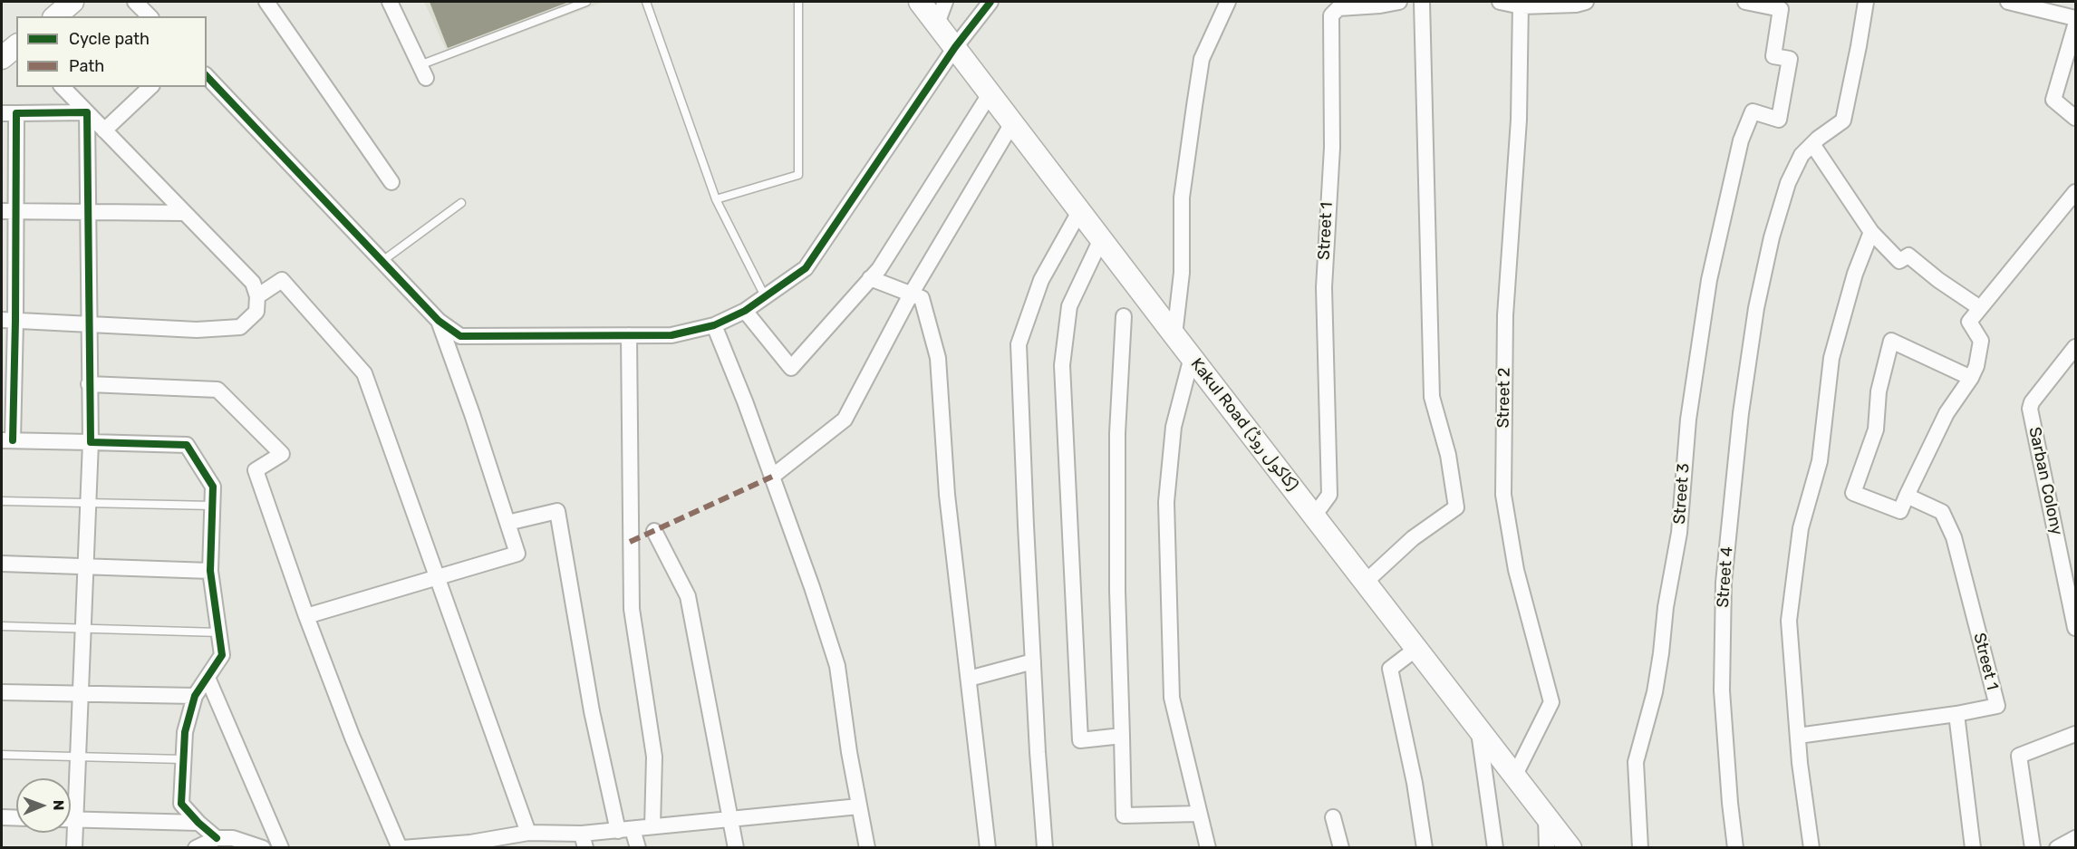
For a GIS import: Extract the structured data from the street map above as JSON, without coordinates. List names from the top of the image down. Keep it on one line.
{"streets":{"main road":["Kakul Road (کاکول روڈ)"],"street":["Street 1","Street 2","Sarban Colony","Street 3","Street 4"]},"crossings":[["Street 1","Kakul Road (کاکول روڈ)"],["Street 2","Kakul Road (کاکول روڈ)"]],"legend":["Cycle path","Path"],"north":"right"}
